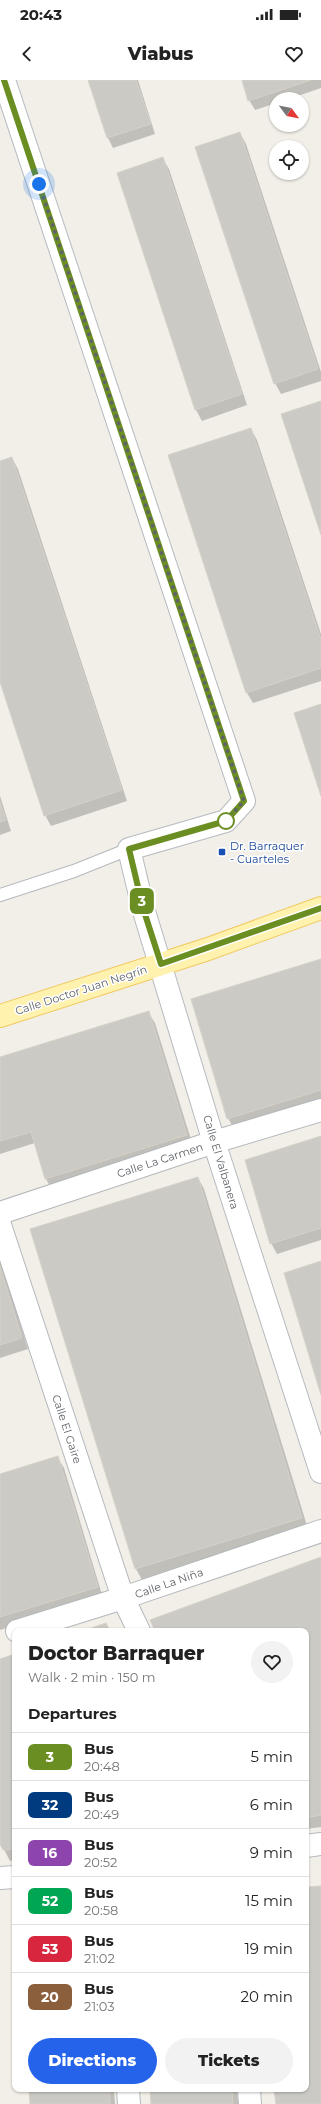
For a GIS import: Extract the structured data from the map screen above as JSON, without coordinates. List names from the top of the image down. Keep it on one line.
{"streets":{"main road":["Calle Doctor Juan Negrín"],"street":["Calle La Carmen","Calle El Valbanera","Calle El Gaire","Calle La Niña"]},"crossings":[["Calle Doctor Juan Negrín","Calle El Valbanera"],["Calle La Carmen","Calle El Valbanera"],["Calle El Gaire","Calle La Niña"]],"places":{"transit":["Dr. Barraquer - Cuarteles"]},"lines":["bus line 3"],"north":"bottom right","page":{"status":"20:43","header":"Viabus","on_map":"3","heading":[["Doctor Barraquer","Walk · 2 min · 150 m"],"Departures"],"list":[{"mark":"3","name":"Bus","note":"20:48","value":"5 min"},{"mark":"32","name":"Bus","note":"20:49","value":"6 min"},{"mark":"16","name":"Bus","note":"20:52","value":"9 min"},{"mark":"52","name":"Bus","note":"20:58","value":"15 min"},{"mark":"53","name":"Bus","note":"21:02","value":"19 min"},{"mark":"20","name":"Bus","note":"21:03","value":"20 min"}],"buttons":["Directions","Tickets"]}}
